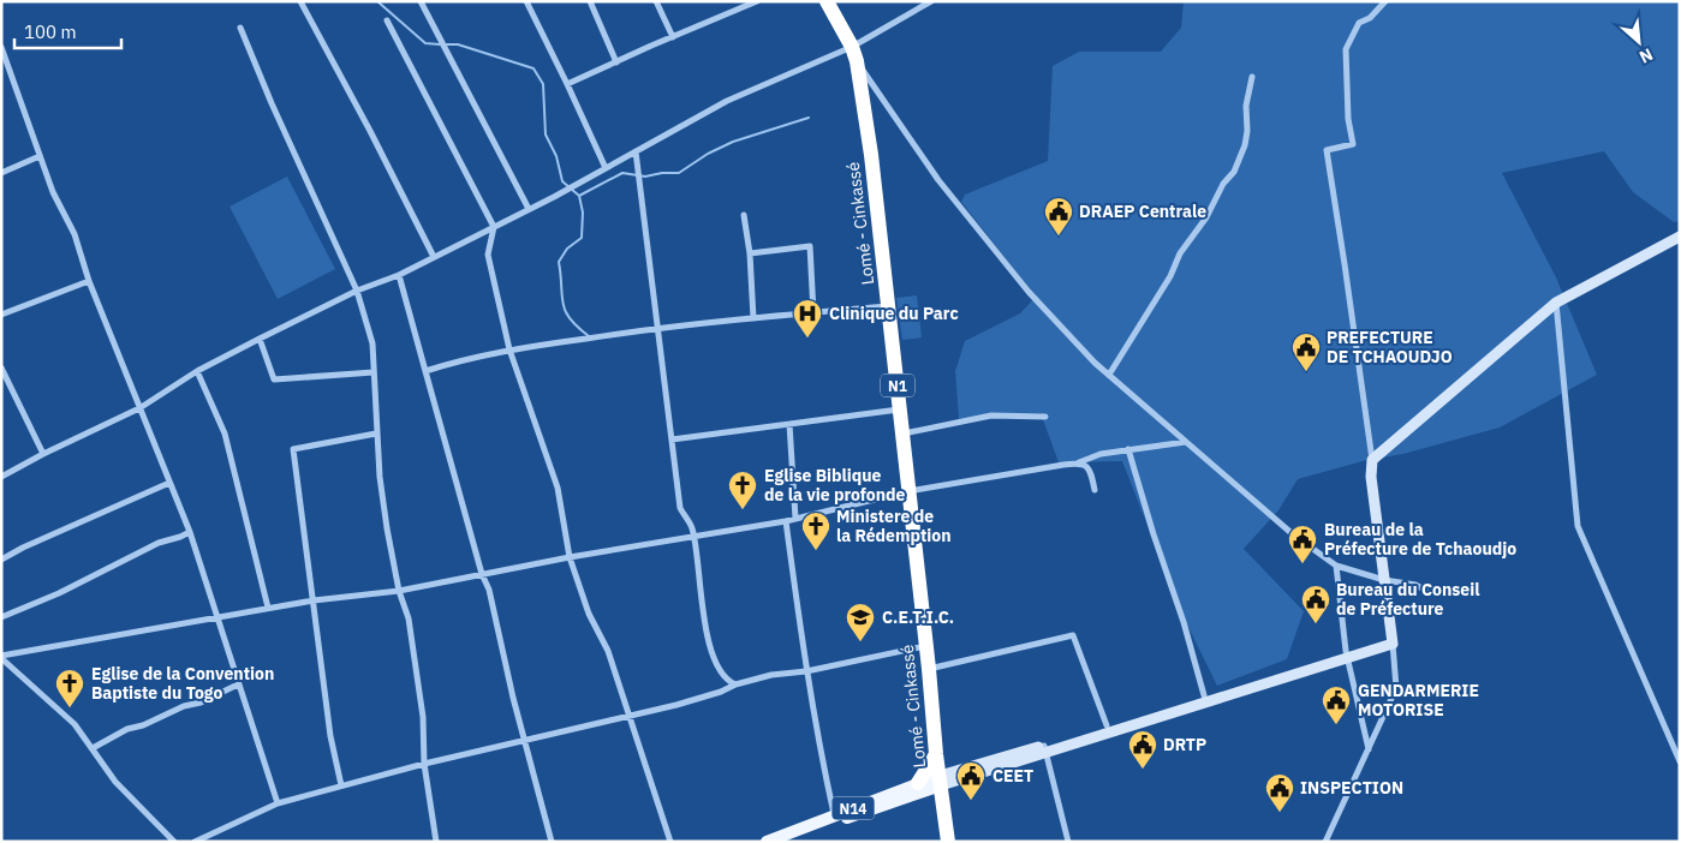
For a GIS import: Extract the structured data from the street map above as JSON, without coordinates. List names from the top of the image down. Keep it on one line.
{"streets":{"highway":["Lomé - Cinkassé","N1"],"main road":["N14"]},"crossings":[["Lomé - Cinkassé","N14"]],"places":{"public building":["DRAEP Centrale","PREFECTURE DE TCHAOUDJO","Bureau de la Préfecture de Tchaoudjo","Bureau du Conseil de Préfecture","GENDARMERIE MOTORISE","DRTP","CEET","INSPECTION"],"hospital":["Clinique du Parc"],"church":["Eglise Biblique de la vie profonde","Ministere de la Rédemption","Eglise de la Convention Baptiste du Togo"],"school or university":["C.E.T.I.C."]},"scale_bar":"100 m","north":"bottom right"}
